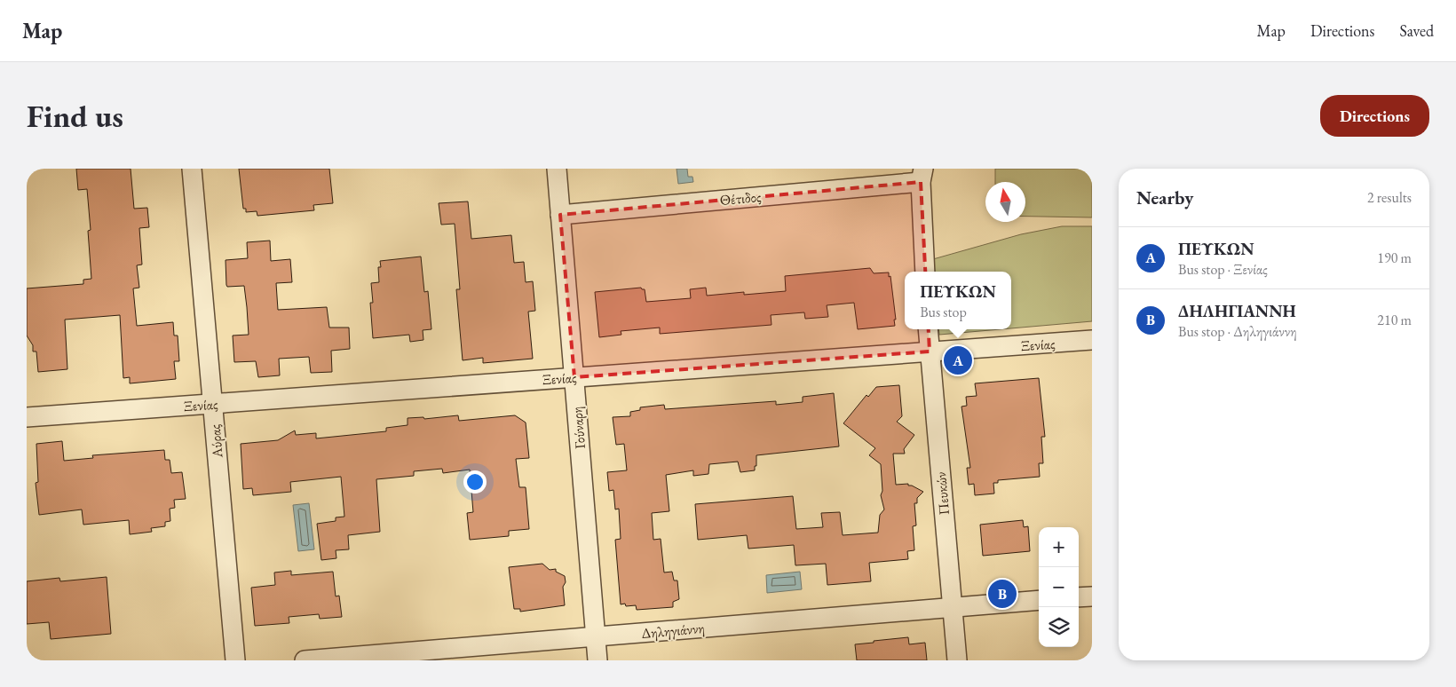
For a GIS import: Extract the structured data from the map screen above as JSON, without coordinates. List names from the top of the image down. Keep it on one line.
{"streets":{"street":["Θέτιδος","Ξενίας","Γούναρη","Αύρας","Πευκών","Δηληγιάννη"]},"crossings":[["Θέτιδος","Γούναρη"],["Ξενίας","Γούναρη"],["Ξενίας","Αύρας"],["Ξενίας","Πευκών"],["Γούναρη","Δηληγιάννη"],["Πευκών","Δηληγιάννη"]],"north":"top","page":{"header":"Map","nav":["Map","Directions","Saved"],"buttons":"Directions","title":"Find us","heading":["Nearby","2 results"],"list":[{"mark":"A","name":"ΠΕΥΚΩΝ","note":"Bus stop · Ξενίας","value":"190 m"},{"mark":"B","name":"ΔΗΛΗΓΙΑΝΝΗ","note":"Bus stop · Δηληγιάννη","value":"210 m"}],"popup":["ΠΕΥΚΩΝ","Bus stop"],"pins":["A","B"],"map_buttons":["+","−"]}}
